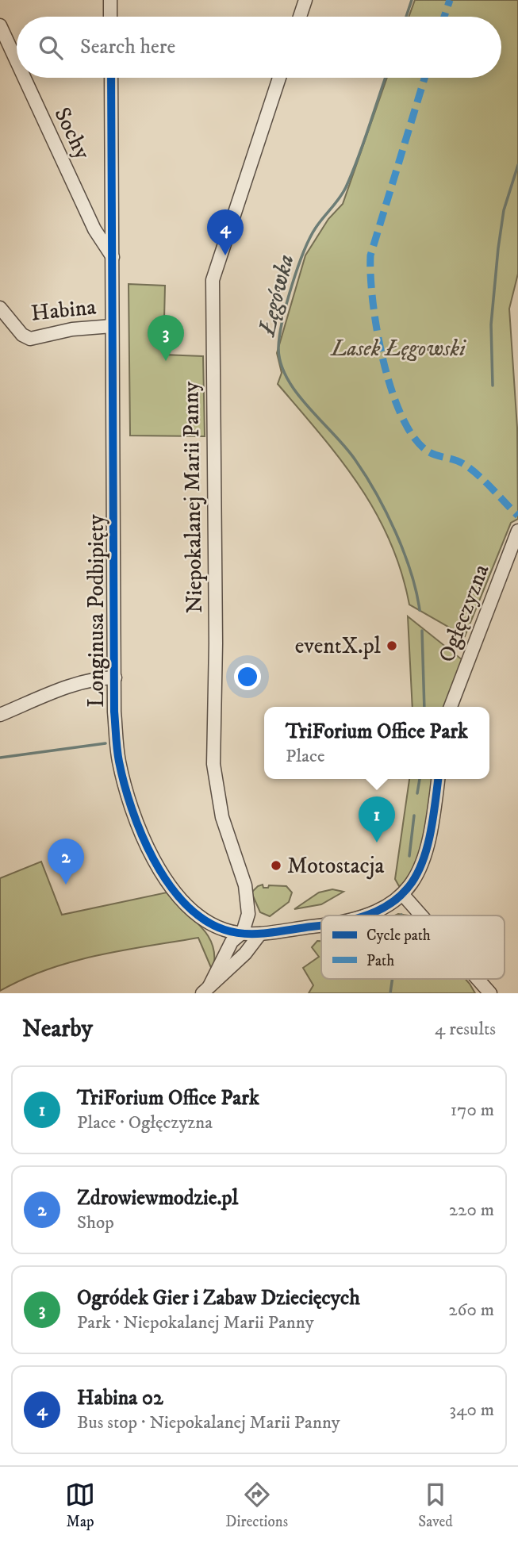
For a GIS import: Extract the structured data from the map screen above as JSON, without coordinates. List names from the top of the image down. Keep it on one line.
{"streets":{"street":["Sochy","Habina","Niepokalanej Marii Panny","Longinusa Podbipięty","Ogłęczyzna"]},"crossings":[["Sochy","Longinusa Podbipięty"],["Habina","Longinusa Podbipięty"],["Niepokalanej Marii Panny","Longinusa Podbipięty"]],"water":["Łęgówka"],"parks":["Lasek Łęgowski"],"places":["eventX.pl","Motostacja"],"legend":["Cycle path","Path"],"page":{"search":"Search here","pins":["4","3","1","2"],"popup":["TriForium Office Park","Place"],"heading":["Nearby","4 results"],"list":[{"mark":"1","name":"TriForium Office Park","note":"Place · Ogłęczyzna","value":"170 m"},{"mark":"2","name":"Zdrowiewmodzie.pl","note":"Shop","value":"220 m"},{"mark":"3","name":"Ogródek Gier i Zabaw Dziecięcych","note":"Park · Niepokalanej Marii Panny","value":"260 m"},{"mark":"4","name":"Habina 02","note":"Bus stop · Niepokalanej Marii Panny","value":"340 m"}],"nav":["Map","Directions","Saved"]}}
